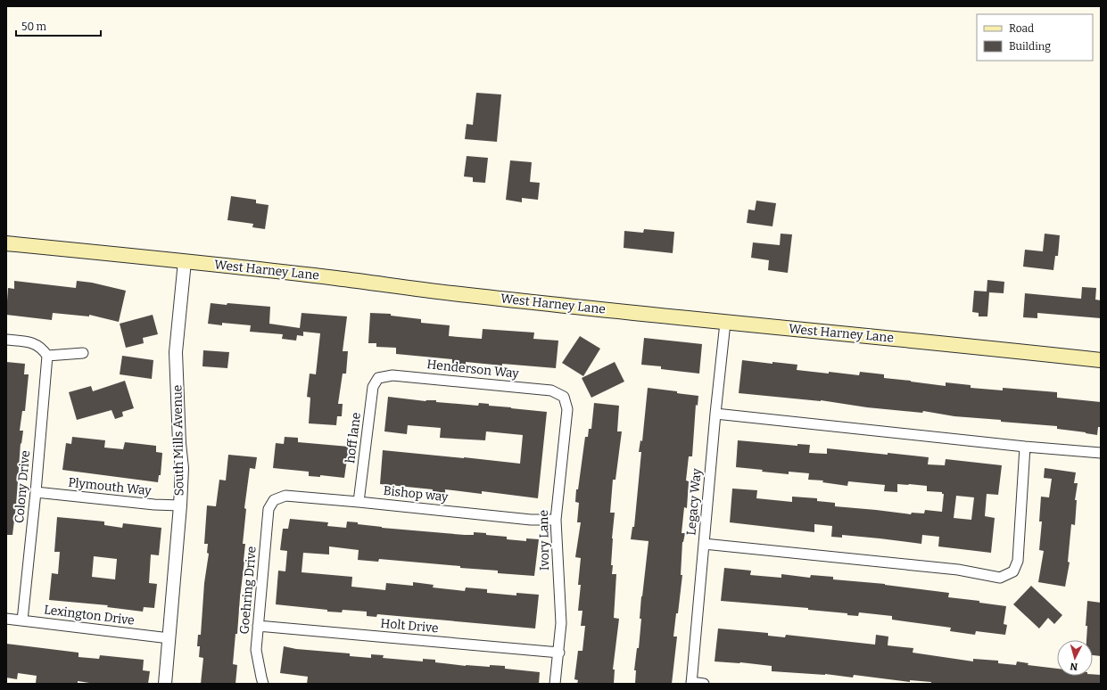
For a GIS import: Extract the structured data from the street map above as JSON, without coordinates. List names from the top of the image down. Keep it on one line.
{"streets":{"main road":["West Harney Lane"],"street":["Henderson Way","hoff lane","South Mills Avenue","Colony Drive","Plymouth Way","Bishop way","Legacy Way","Ivory Lane","Goehring Drive","Lexington Drive","Holt Drive"]},"crossings":[["West Harney Lane","South Mills Avenue"],["West Harney Lane","Legacy Way"],["Henderson Way","hoff lane"],["Henderson Way","Ivory Lane"],["hoff lane","Bishop way"],["South Mills Avenue","Plymouth Way"],["South Mills Avenue","Lexington Drive"],["Colony Drive","Plymouth Way"],["Colony Drive","Lexington Drive"],["Bishop way","Ivory Lane"],["Bishop way","Goehring Drive"],["Ivory Lane","Holt Drive"],["Goehring Drive","Holt Drive"]],"legend":["Road","Building"],"scale_bar":"50 m","north":"bottom"}
